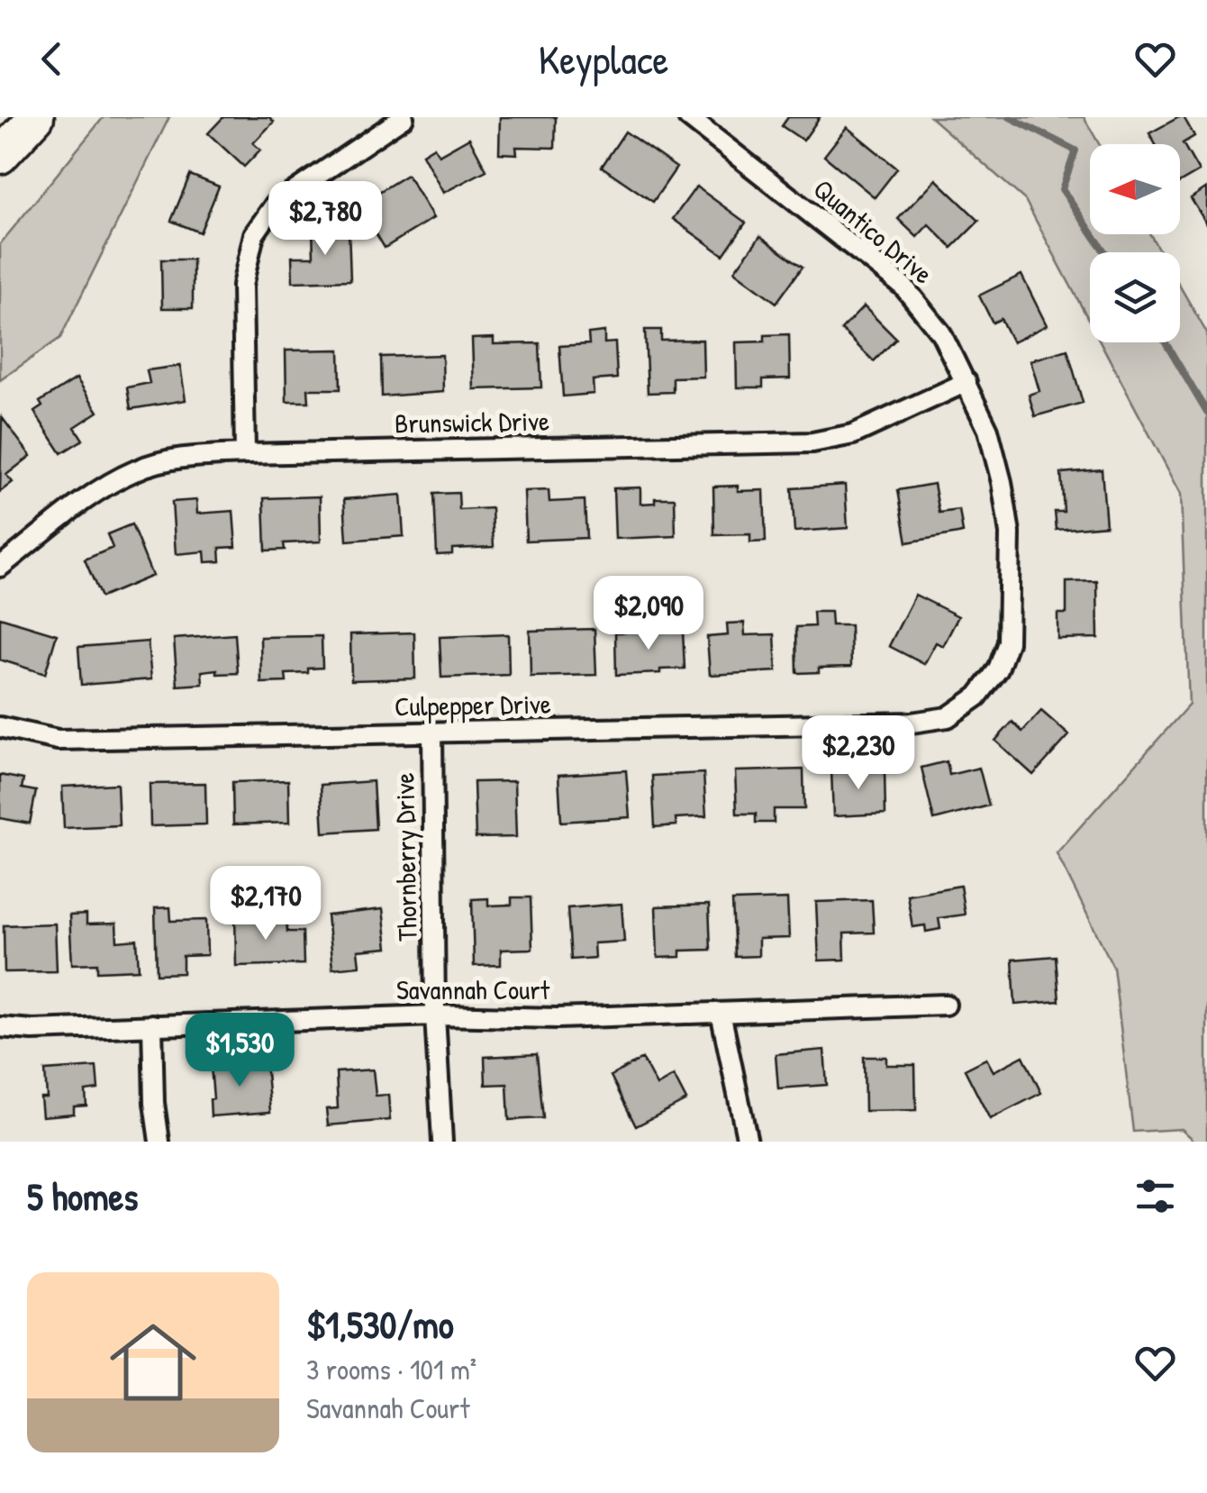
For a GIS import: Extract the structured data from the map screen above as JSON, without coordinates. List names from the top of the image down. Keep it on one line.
{"streets":{"street":["Quantico Drive","Brunswick Drive","Culpepper Drive","Thornberry Drive","Savannah Court"]},"crossings":[["Quantico Drive","Brunswick Drive"],["Quantico Drive","Culpepper Drive"],["Culpepper Drive","Thornberry Drive"],["Thornberry Drive","Savannah Court"]],"north":"left","page":{"header":"Keyplace","price":["$2,780","$2,090","$2,230","$2,170","$1,530"],"heading":"5 homes","list":[{"name":"$1,530/mo","note":"3 rooms · 101 m² · Savannah Court"}]}}
